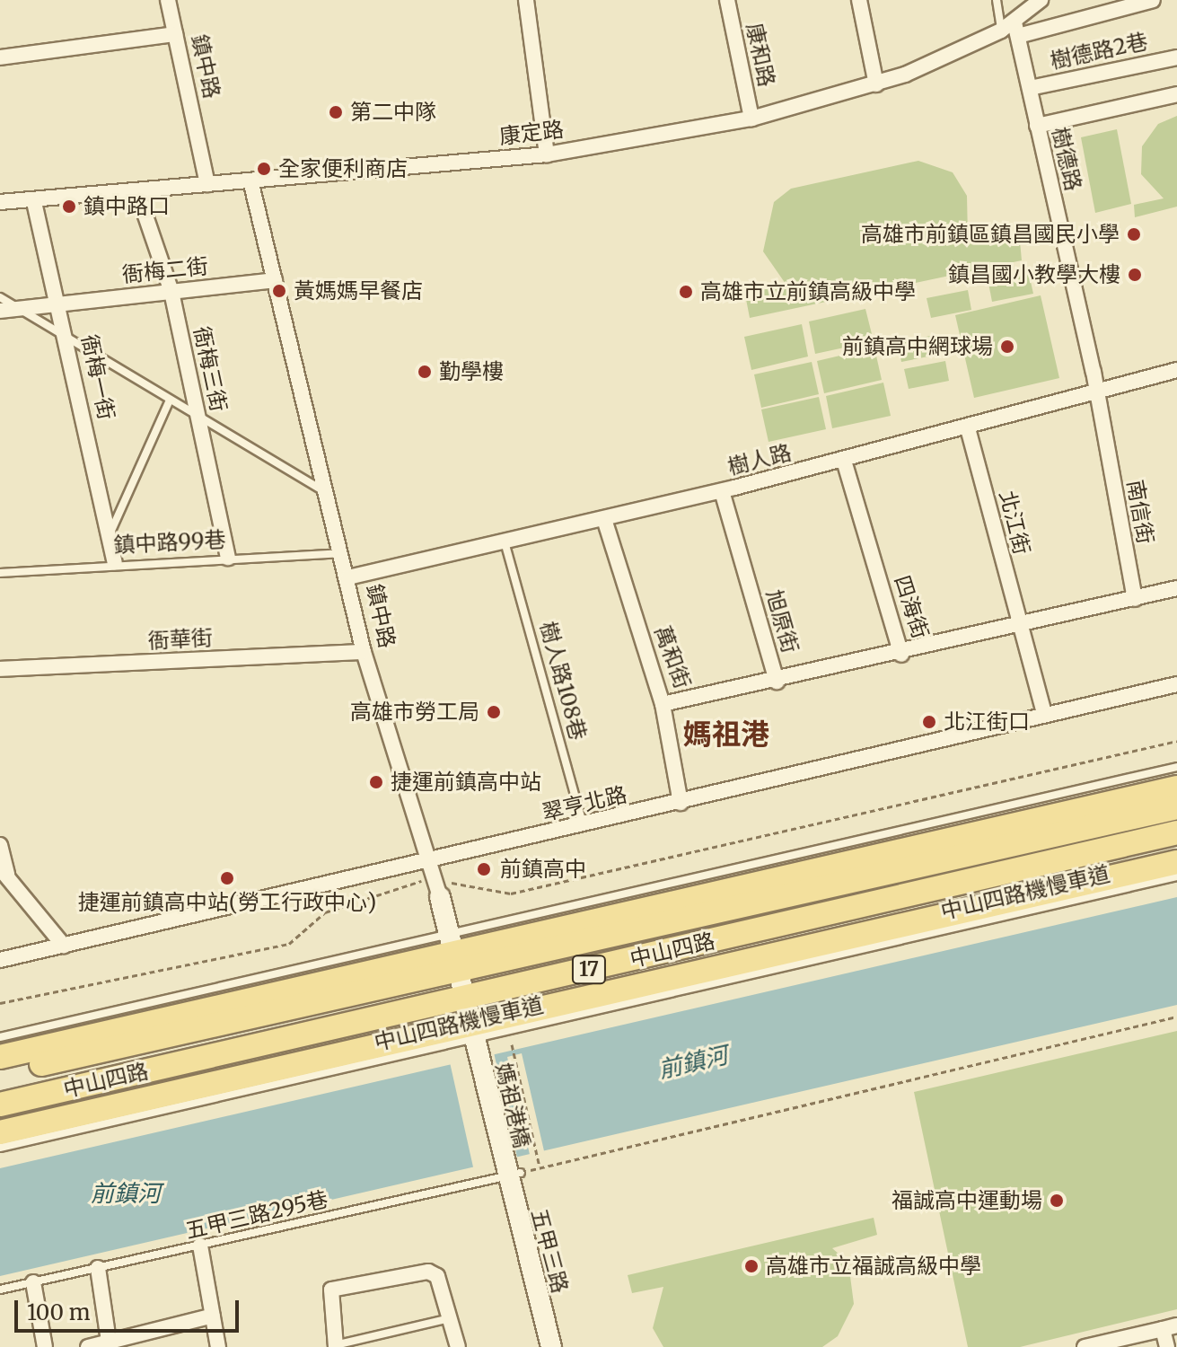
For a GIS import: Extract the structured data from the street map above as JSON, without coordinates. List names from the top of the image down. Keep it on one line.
{"streets":{"main road":["鎮中路","中山四路","17","媽祖港橋","五甲三路"],"street":["樹德路2巷","康和路","康定路","樹德路","衙梅二街","衙梅三街","衙梅一街","樹人路","南信街","北江街","四海街","旭原街","衙華街","萬和街","翠亨北路"],"lane":["鎮中路99巷","樹人路108巷","中山四路機慢車道","五甲三路295巷"]},"crossings":[["樹德路2巷","樹德路"],["康和路","康定路"],["鎮中路","康定路"],["鎮中路","衙梅二街"],["鎮中路","樹人路"],["鎮中路","鎮中路99巷"],["鎮中路","衙華街"],["鎮中路","翠亨北路"],["鎮中路","中山四路機慢車道"],["鎮中路","中山四路"],["鎮中路","媽祖港橋"],["康定路","樹德路"],["康定路","衙梅三街"],["康定路","衙梅一街"],["樹德路","樹人路"],["樹德路","南信街"],["衙梅二街","衙梅三街"],["衙梅二街","衙梅一街"],["衙梅三街","鎮中路99巷"],["衙梅一街","鎮中路99巷"],["樹人路","南信街"],["樹人路","北江街"],["樹人路","四海街"],["樹人路","旭原街"],["樹人路","萬和街"],["樹人路","樹人路108巷"],["北江街","四海街"],["北江街","翠亨北路"],["四海街","旭原街"],["旭原街","萬和街"],["樹人路108巷","翠亨北路"],["中山四路機慢車道","中山四路"],["中山四路機慢車道","媽祖港橋"],["中山四路","媽祖港橋"],["媽祖港橋","五甲三路295巷"],["媽祖港橋","五甲三路"],["五甲三路295巷","五甲三路"]],"districts":["媽祖港"],"water":["前鎮河"],"places":["第二中隊","全家便利商店","鎮中路口","高雄市前鎮區鎮昌國民小學","鎮昌國小教學大樓","黃媽媽早餐店","高雄市立前鎮高級中學","前鎮高中網球場","勤學樓","高雄市勞工局","北江街口","捷運前鎮高中站","前鎮高中","捷運前鎮高中站(勞工行政中心)","福誠高中運動場","高雄市立福誠高級中學"],"scale_bar":"100 m"}
